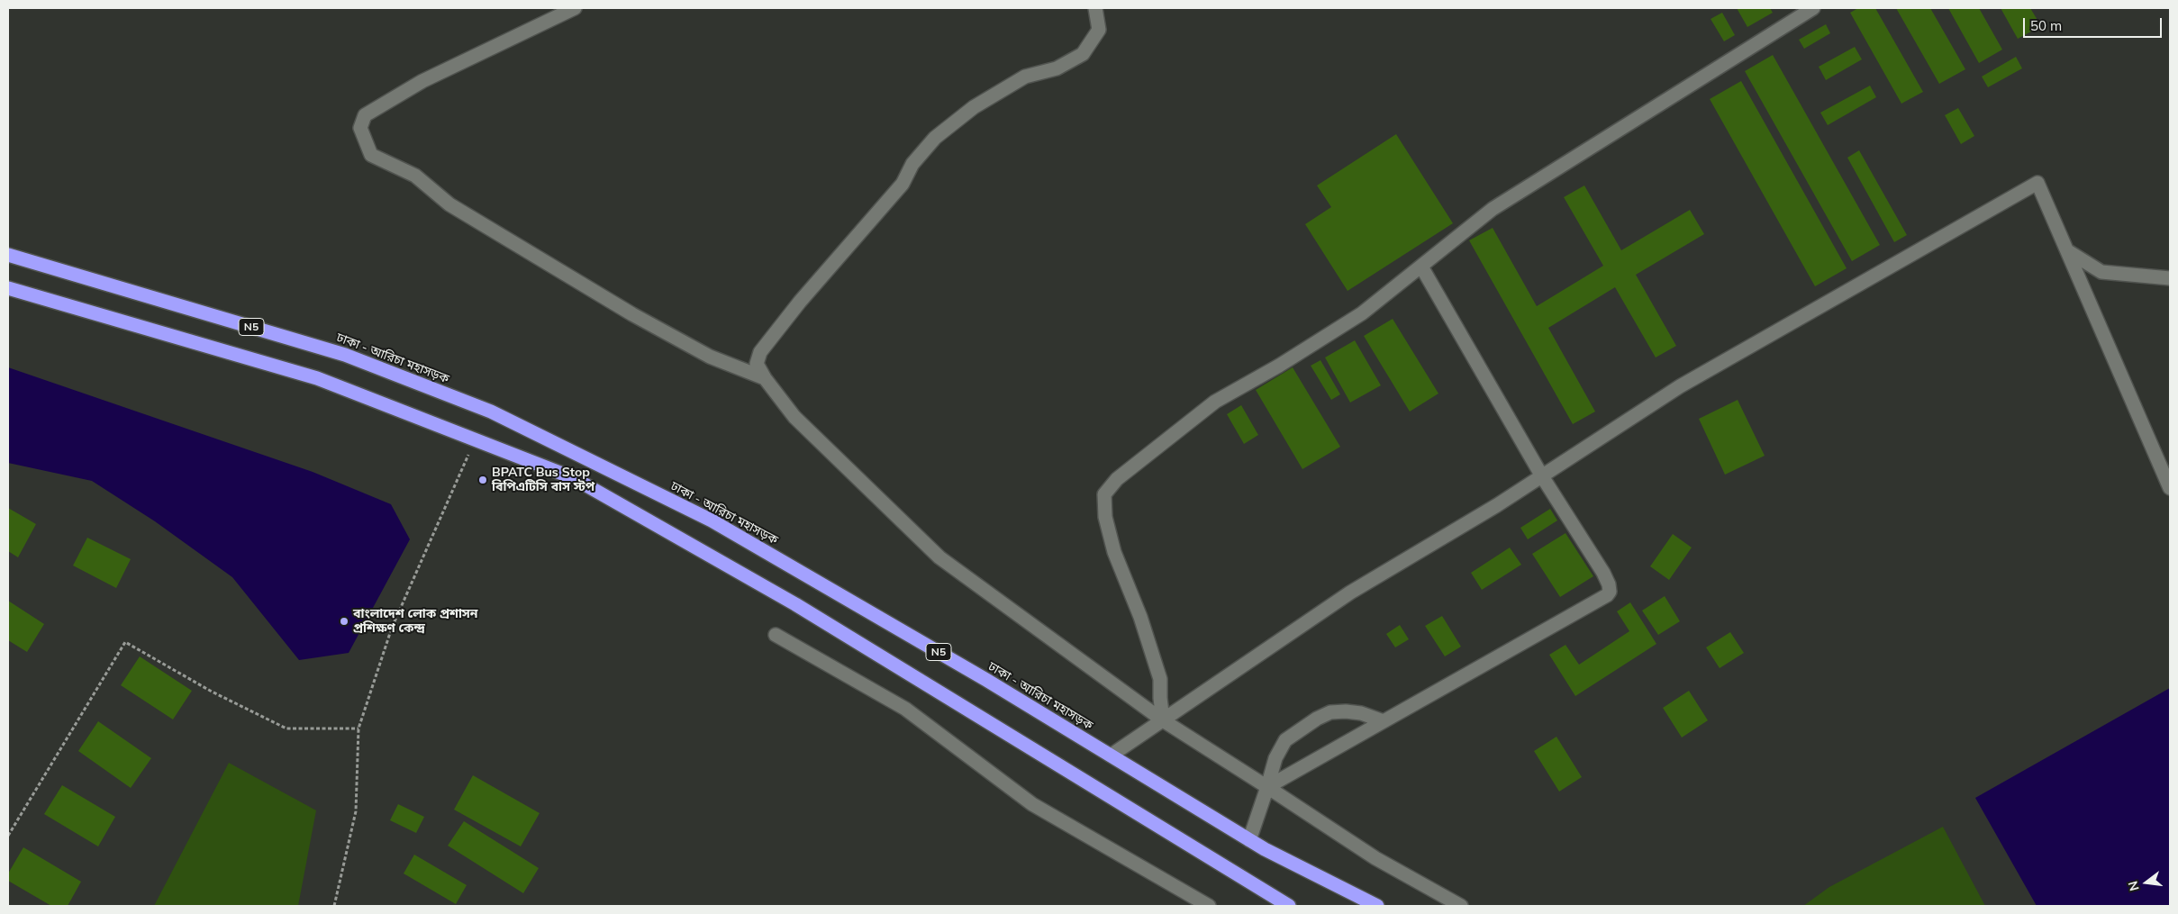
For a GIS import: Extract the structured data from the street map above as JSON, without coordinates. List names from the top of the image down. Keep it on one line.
{"streets":{"highway":["N5","ঢাকা - আরিচা মহাসড়ক"]},"places":["BPATC Bus Stop বিপিএটিসি বাস স্টপ","বাংলাদেশ লোক প্রশাসন প্রশিক্ষণ কেন্দ্র"],"scale_bar":"50 m","north":"left"}
